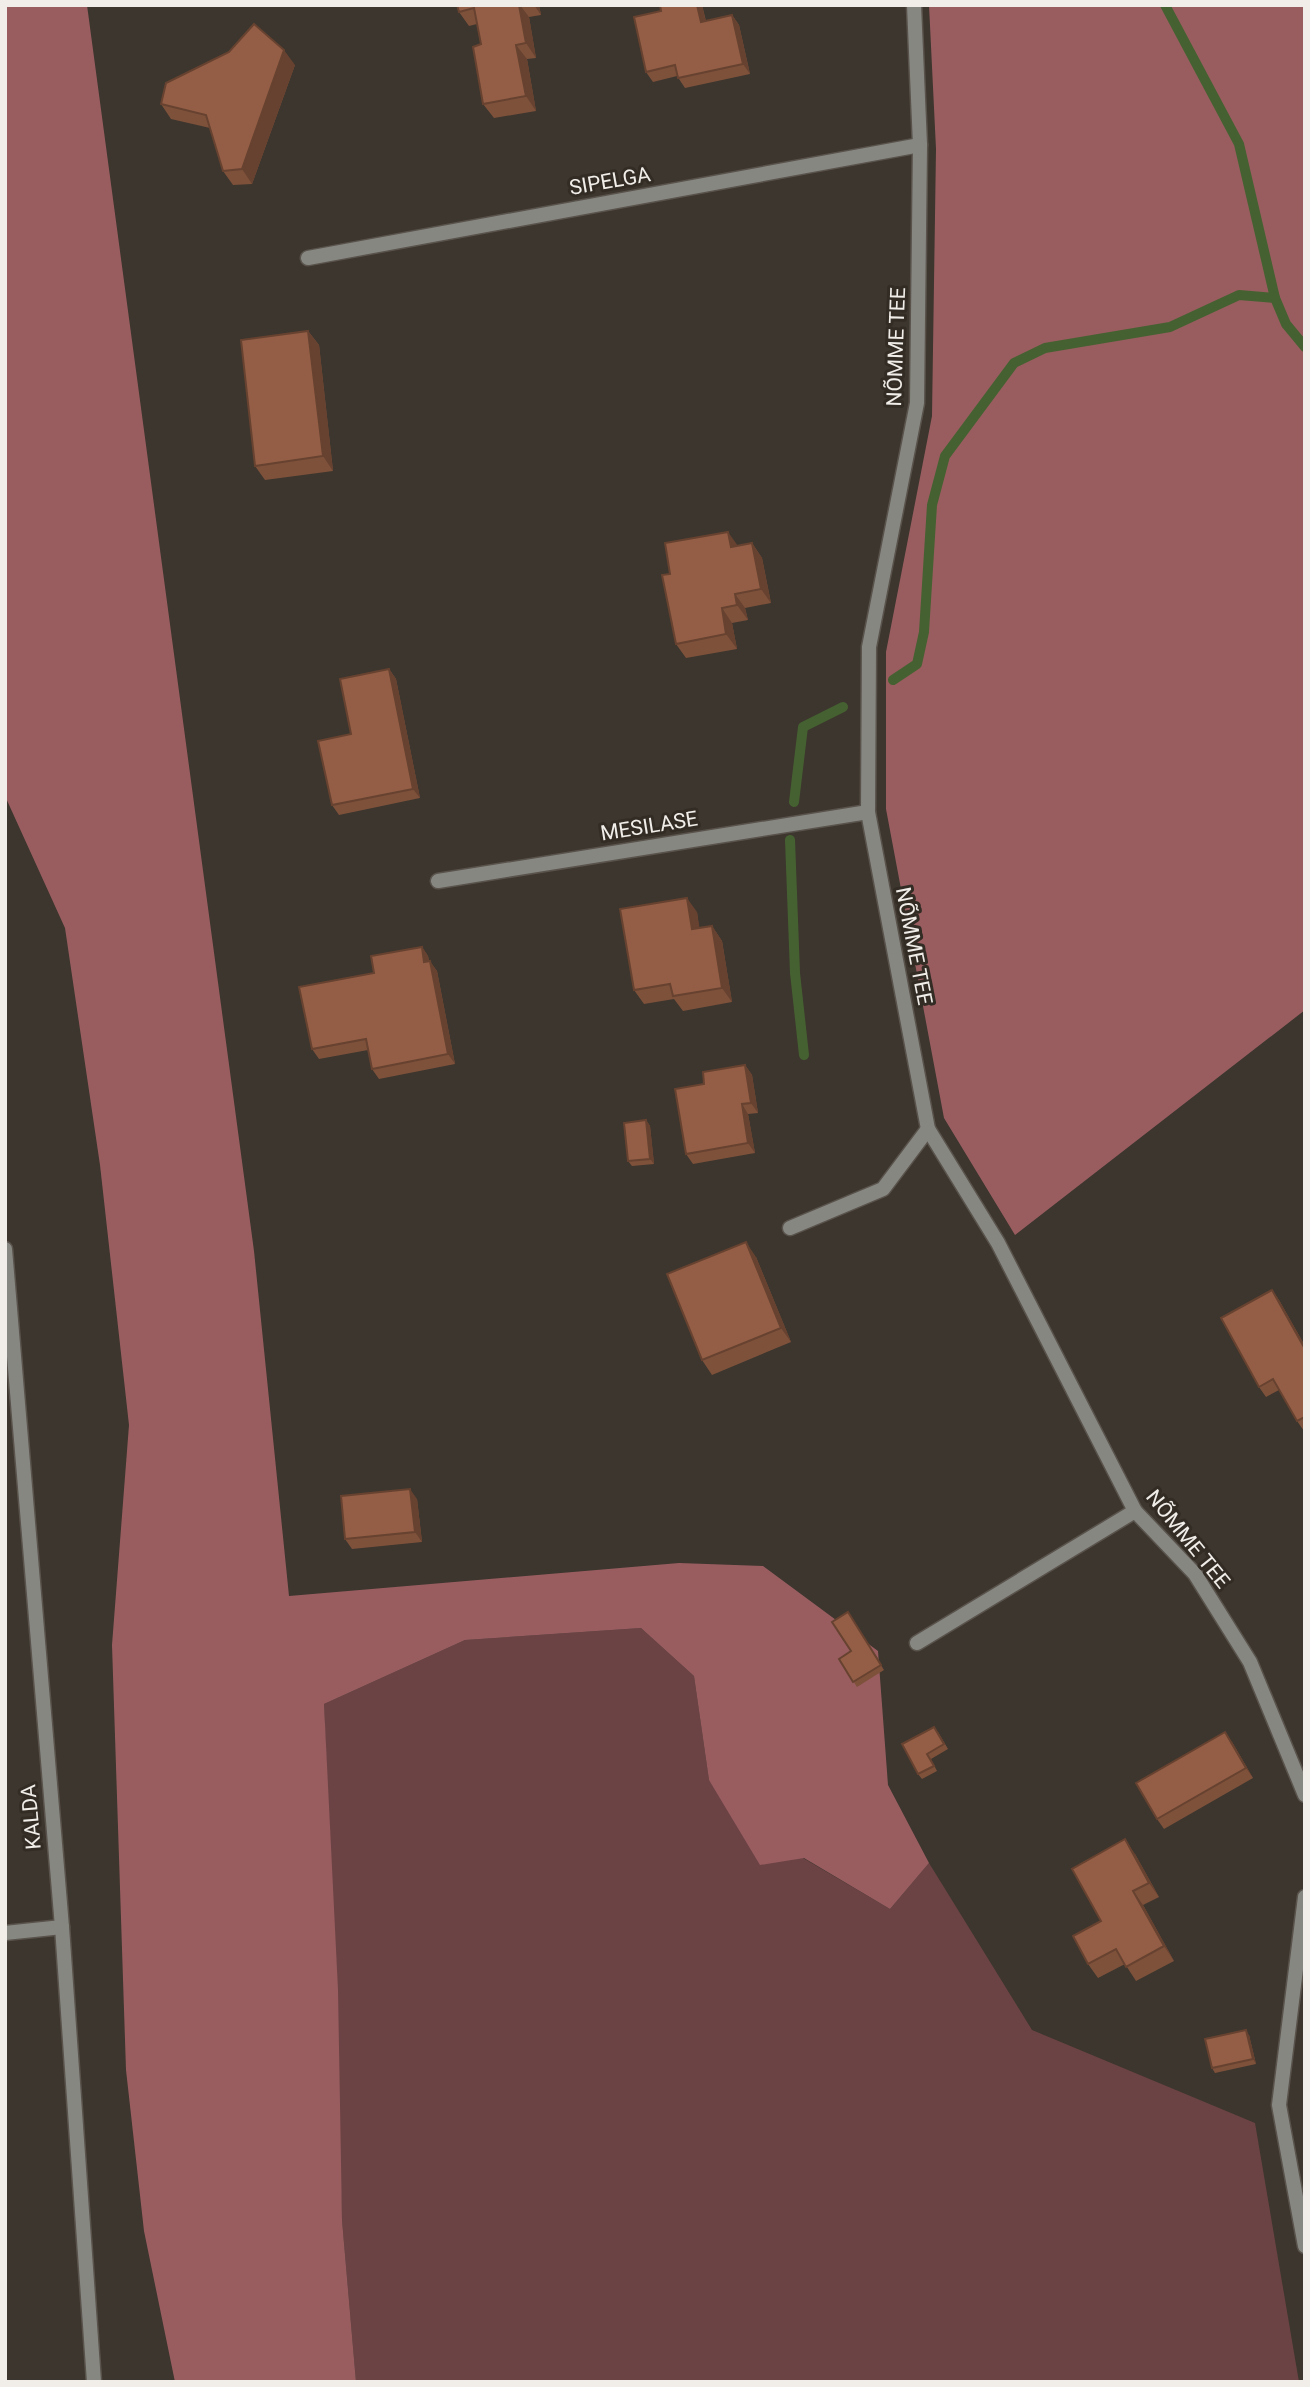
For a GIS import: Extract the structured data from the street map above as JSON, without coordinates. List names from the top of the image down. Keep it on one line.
{"streets":{"street":["SIPELGA","NÕMME TEE","MESILASE","KALDA"]},"crossings":[["SIPELGA","NÕMME TEE"],["NÕMME TEE","MESILASE"]]}
